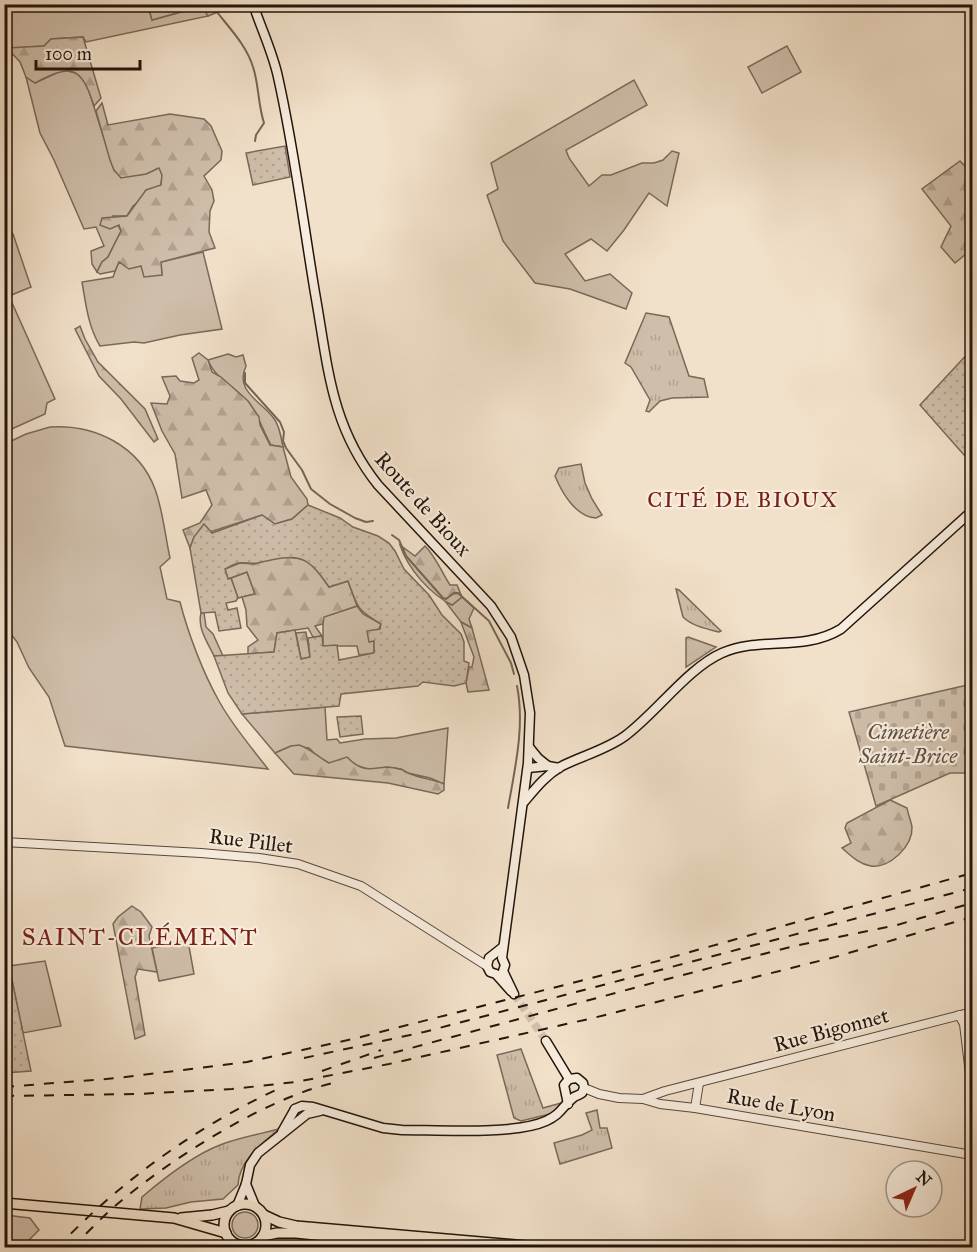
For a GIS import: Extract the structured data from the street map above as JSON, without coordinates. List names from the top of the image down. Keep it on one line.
{"streets":{"main road":["Route de Bioux"],"street":["Rue Pillet","Rue Bigonnet","Rue de Lyon"]},"crossings":[["Route de Bioux","Rue Pillet"],["Rue Bigonnet","Rue de Lyon"]],"districts":["CITÉ DE BIOUX","SAINT-CLÉMENT"],"parks":["Cimetière Saint-Brice"],"scale_bar":"100 m","north":"top right"}
